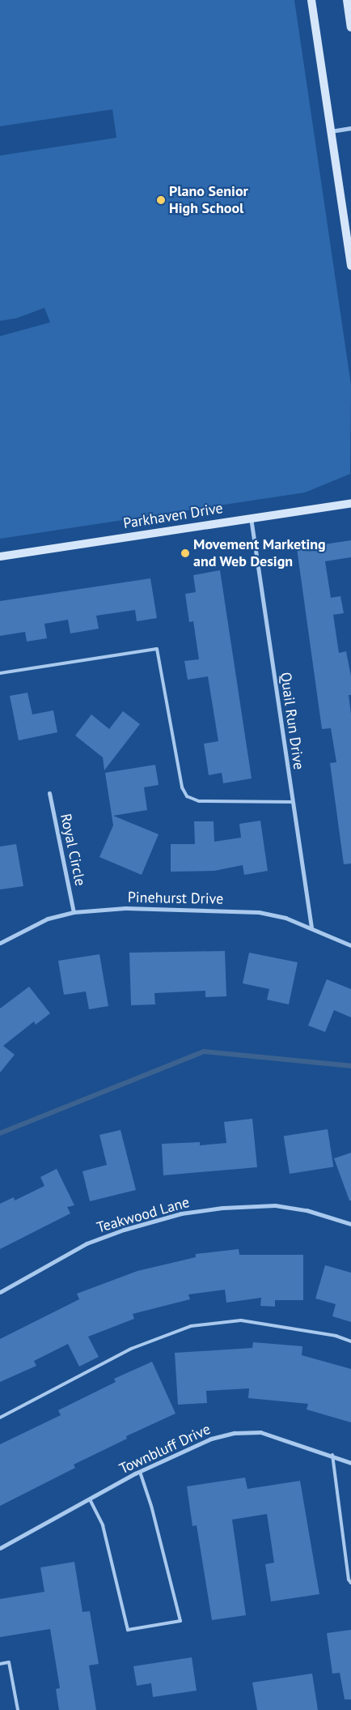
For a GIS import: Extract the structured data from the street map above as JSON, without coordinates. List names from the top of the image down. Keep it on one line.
{"streets":{"street":["Parkhaven Drive","Quail Run Drive","Royal Circle","Pinehurst Drive","Teakwood Lane","Townbluff Drive"]},"crossings":[["Parkhaven Drive","Quail Run Drive"],["Quail Run Drive","Pinehurst Drive"],["Royal Circle","Pinehurst Drive"]],"places":["Plano Senior High School","Movement Marketing and Web Design"]}
